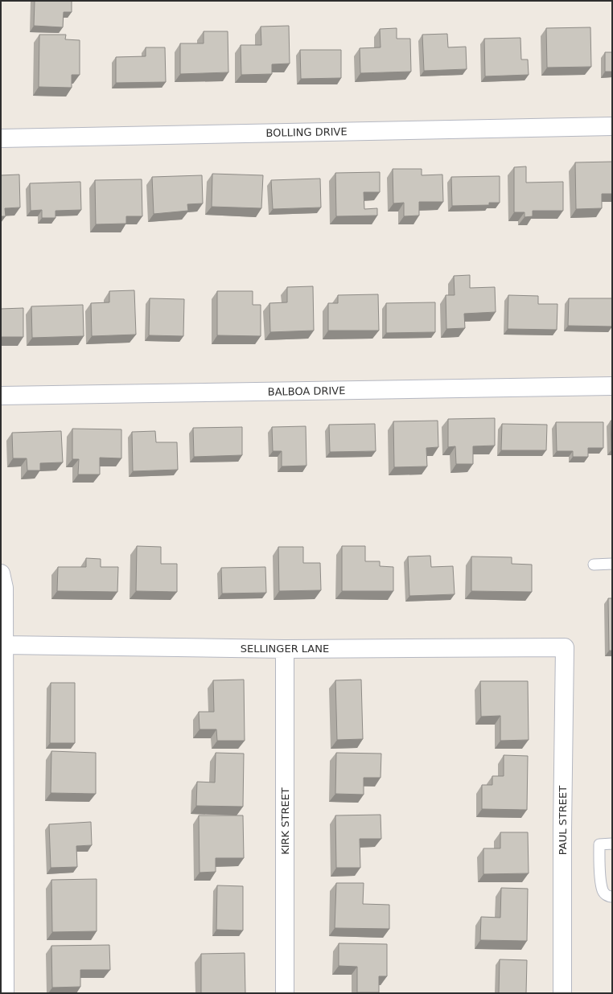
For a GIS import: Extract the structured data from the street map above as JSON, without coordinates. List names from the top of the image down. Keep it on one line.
{"streets":{"street":["BOLLING DRIVE","BALBOA DRIVE","SELLINGER LANE","PAUL STREET","KIRK STREET"]},"crossings":[["SELLINGER LANE","PAUL STREET"],["SELLINGER LANE","KIRK STREET"]]}
